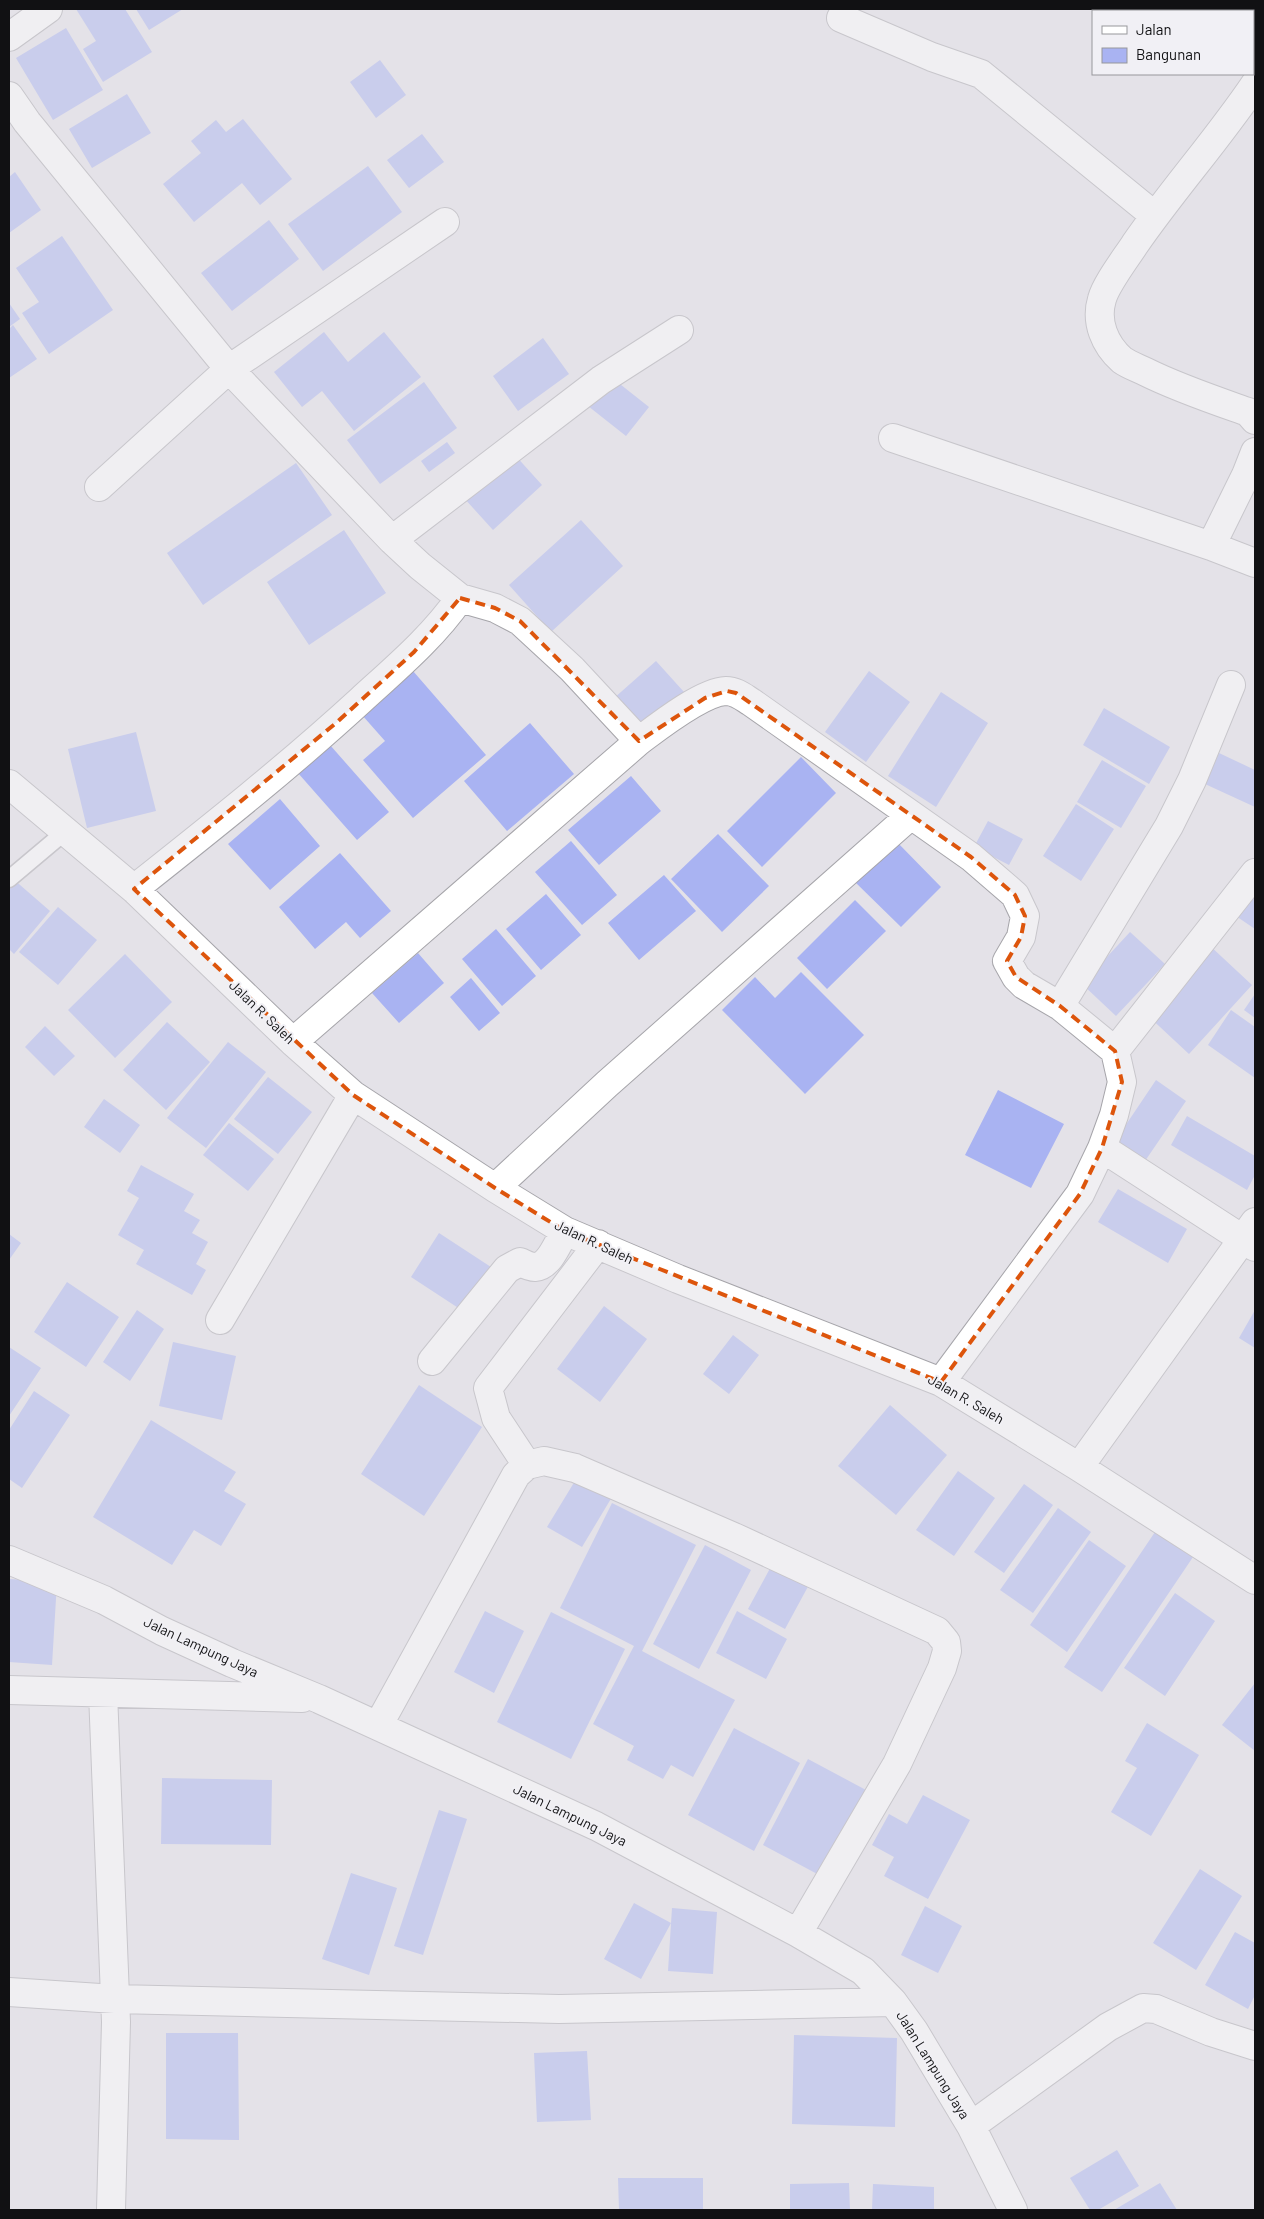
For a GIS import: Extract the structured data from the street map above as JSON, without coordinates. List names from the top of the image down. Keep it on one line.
{"streets":{"street":["Jalan R. Saleh","Jalan Lampung Jaya"]},"legend":["Jalan","Bangunan"]}
